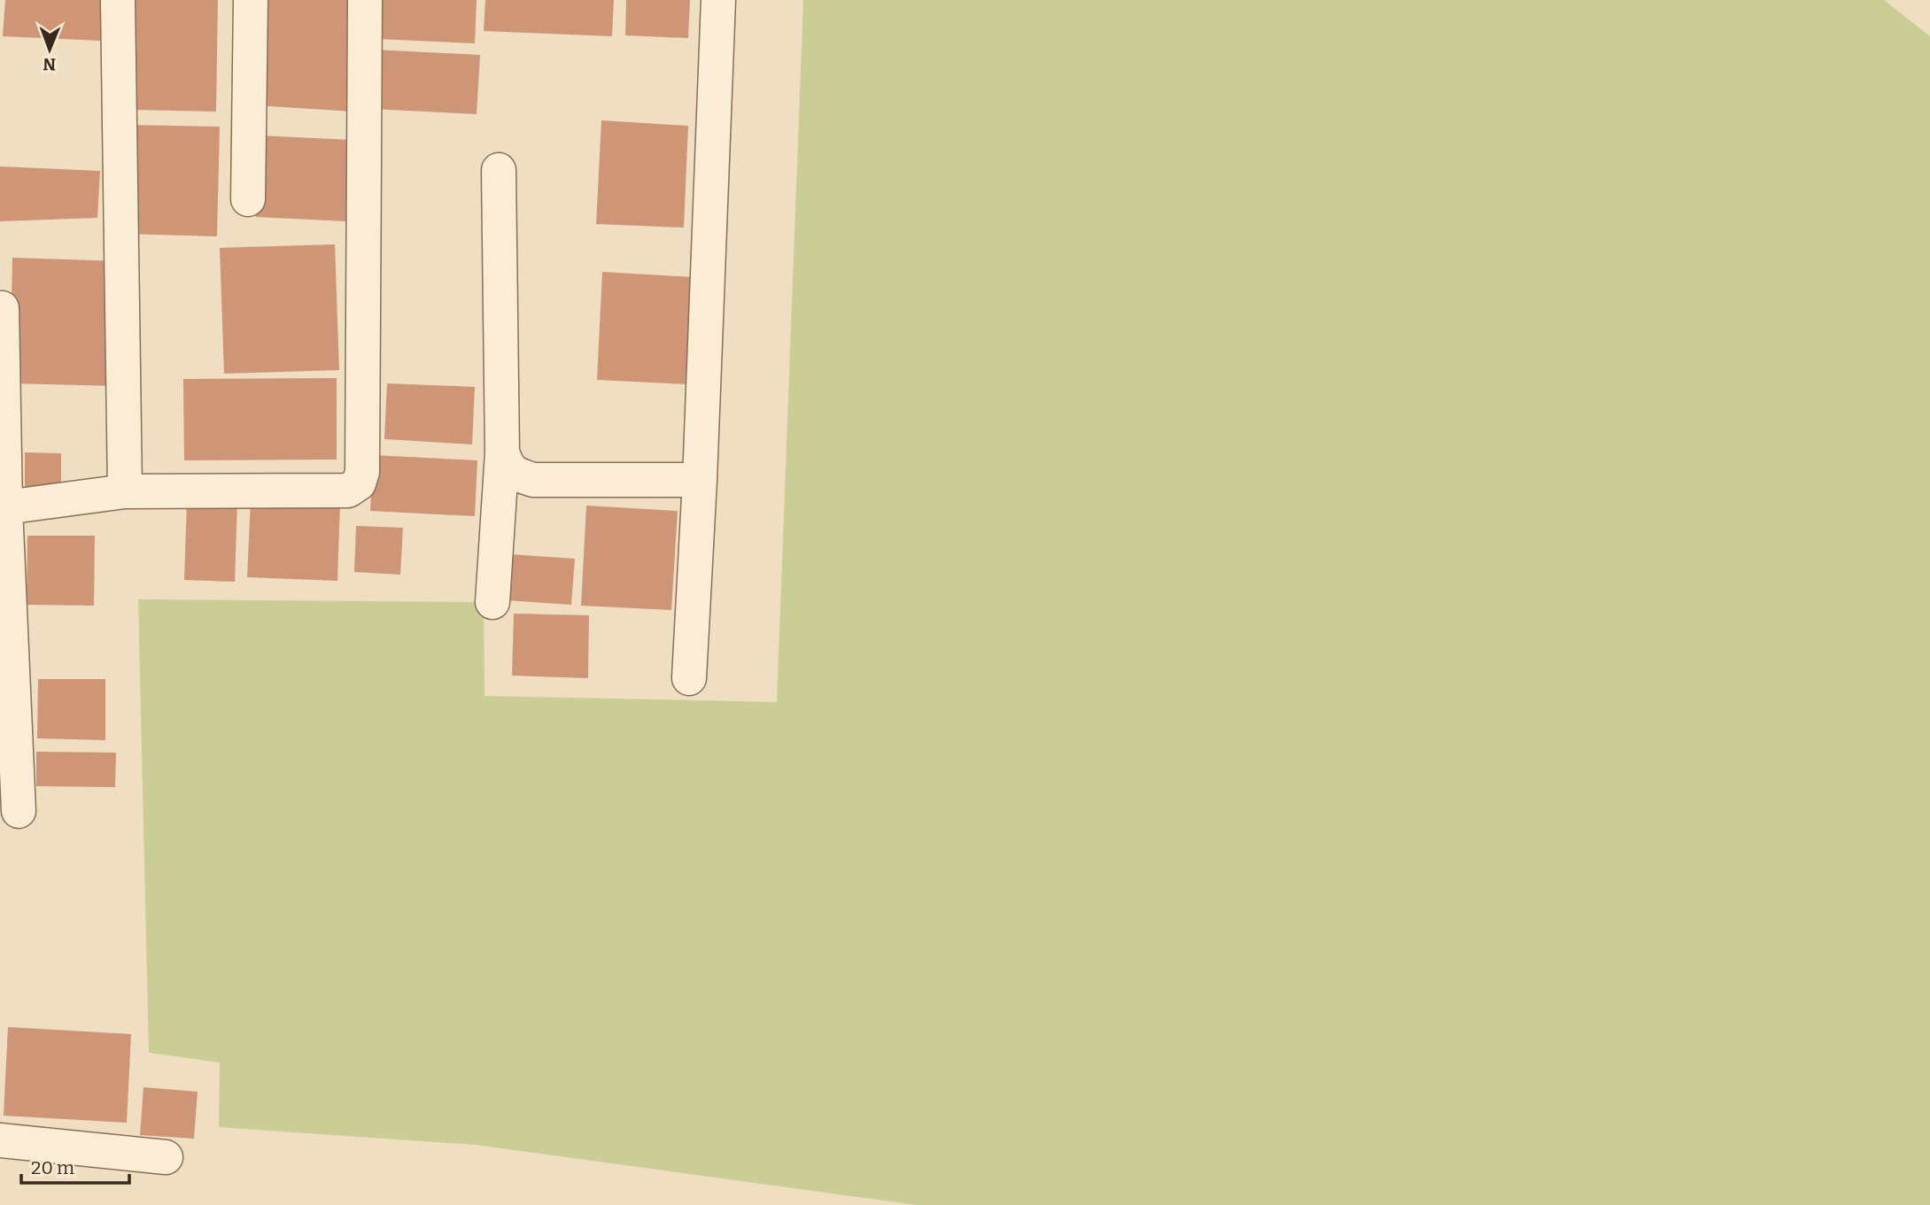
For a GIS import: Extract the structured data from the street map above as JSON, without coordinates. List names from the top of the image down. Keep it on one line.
{"scale_bar":"20 m","north":"bottom"}
